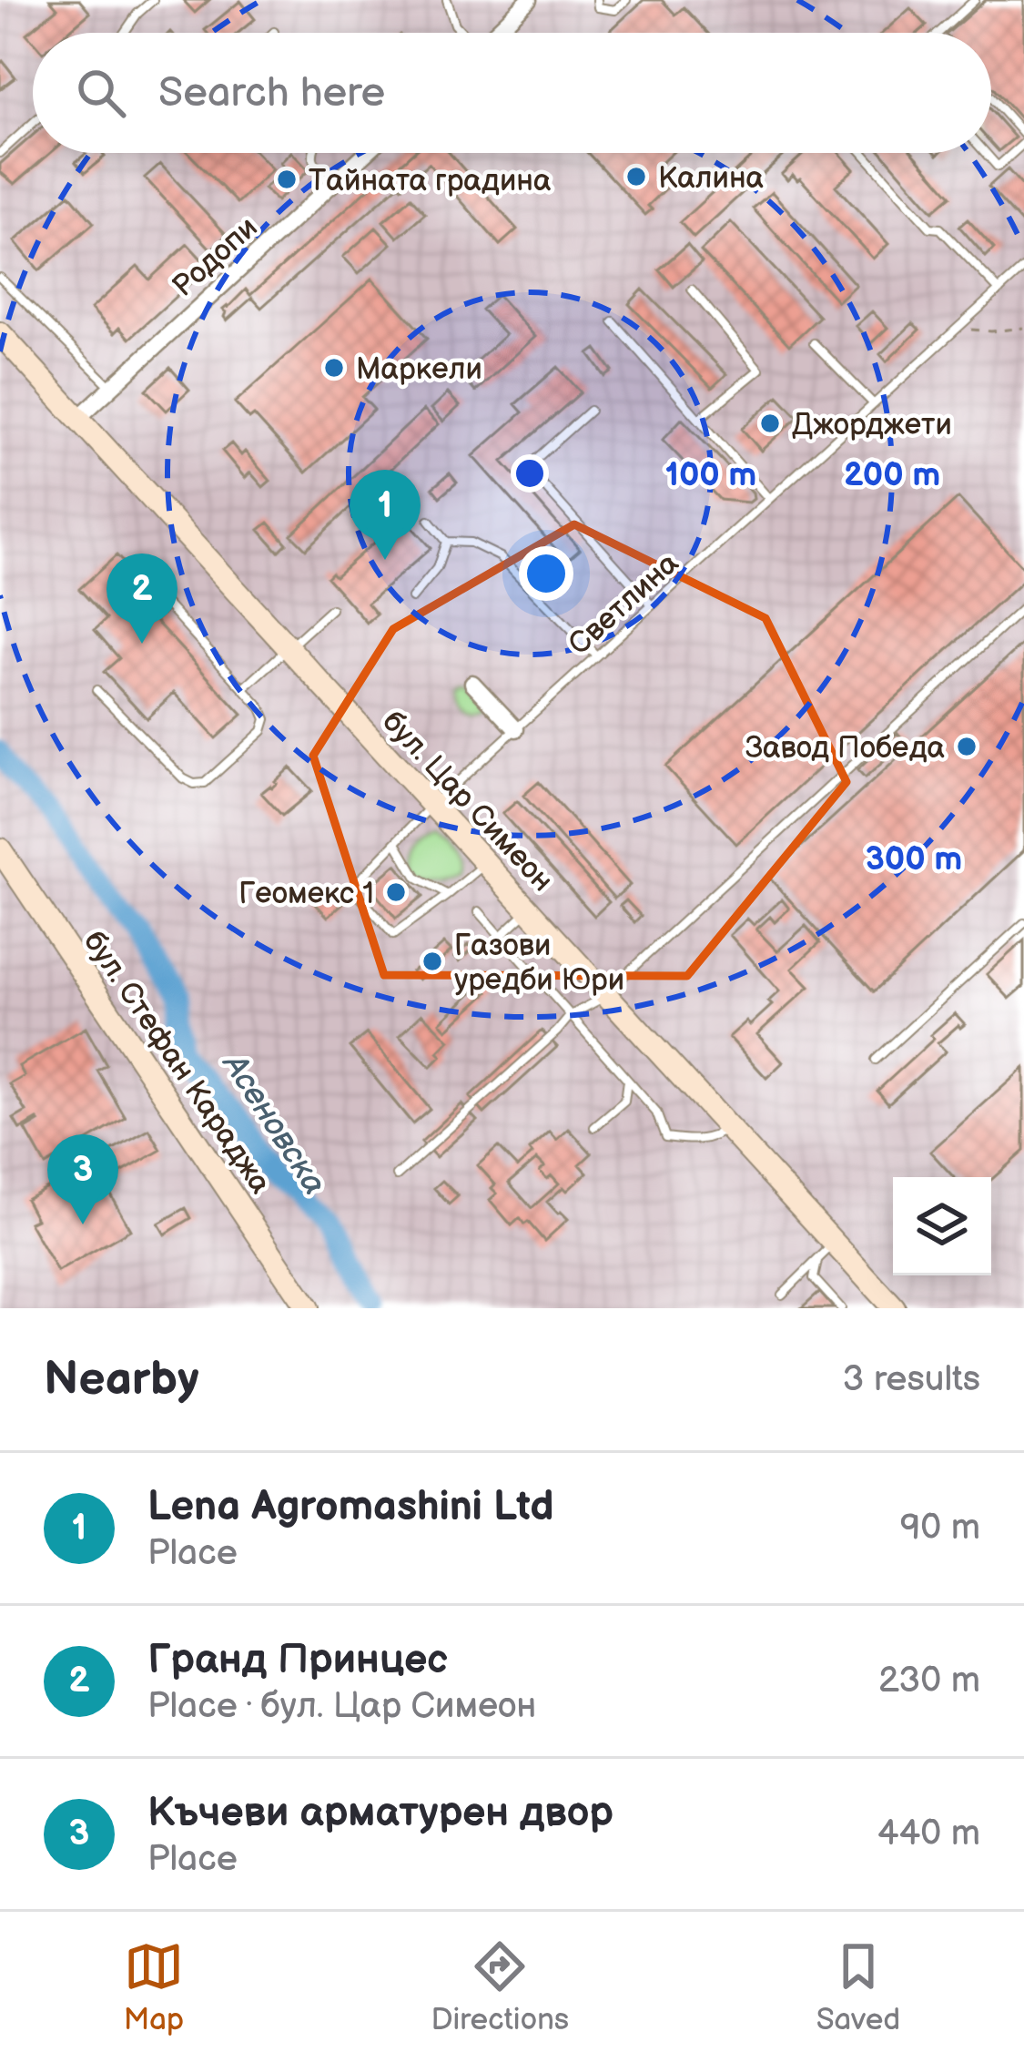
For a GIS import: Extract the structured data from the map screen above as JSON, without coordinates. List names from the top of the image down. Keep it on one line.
{"streets":{"main road":["бул. Цар Симеон","бул. Стефан Караджа"],"street":["Родопи"],"lane":["Светлина"]},"crossings":[["Родопи","бул. Цар Симеон"],["Светлина","бул. Цар Симеон"]],"water":["Асеновска"],"places":["Калина","Тайната градина","Маркели","Джорджети","Завод Победа","Геомекс 1","Газови уредби Юри"],"page":{"search":"Search here","pins":["1","2","3"],"heading":["Nearby","3 results"],"list":[{"mark":"1","name":"Lena Agromashini Ltd","note":"Place","value":"90 m"},{"mark":"2","name":"Гранд Принцес","note":"Place · бул. Цар Симеон","value":"230 m"},{"mark":"3","name":"Къчеви арматурен двор","note":"Place","value":"440 m"}],"nav":["Map","Directions","Saved"]},"rings":["100 m","200 m","300 m"]}
